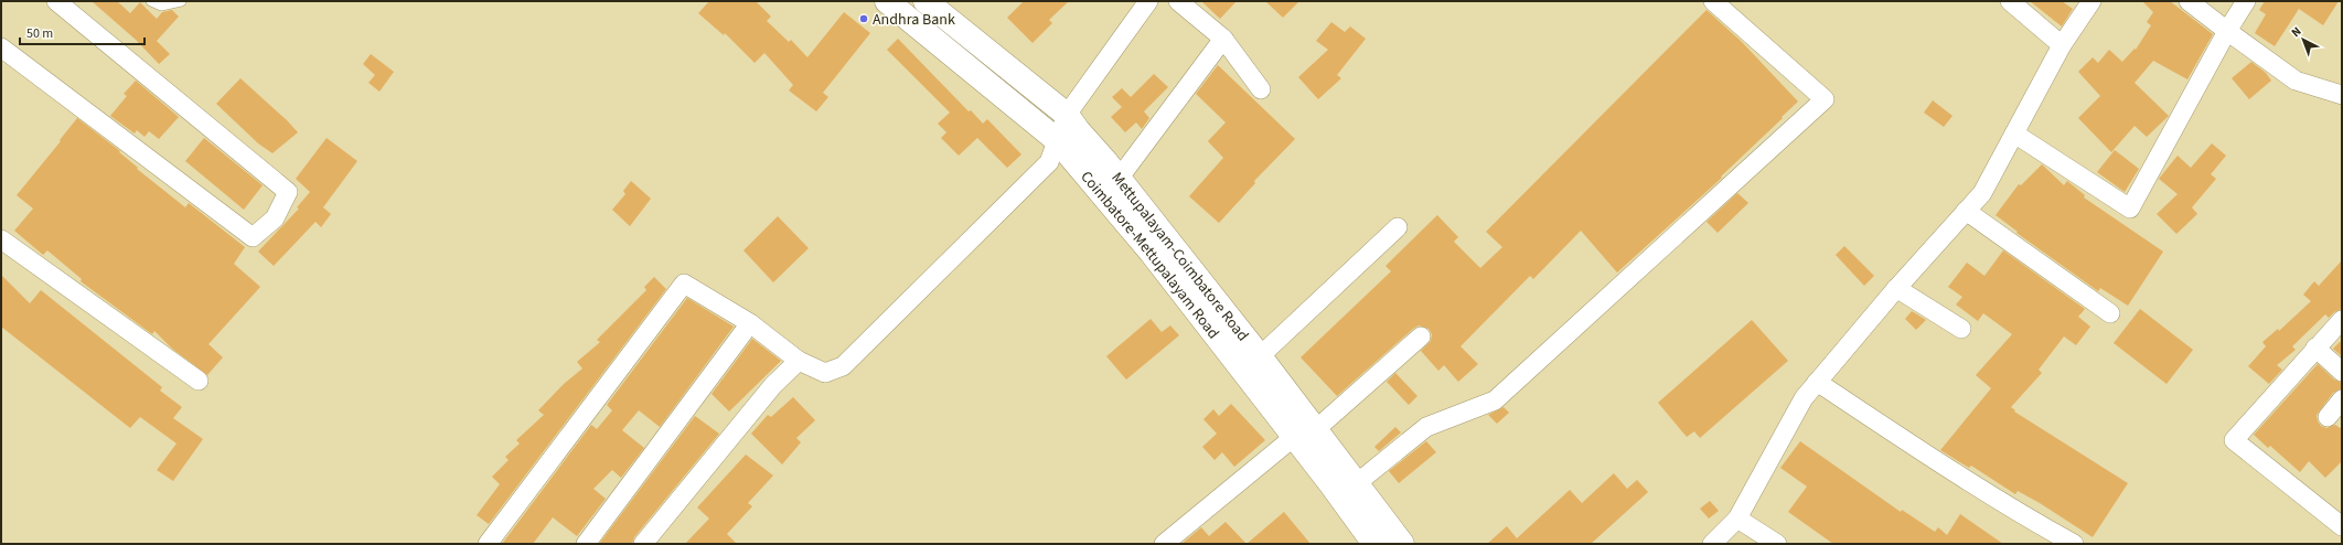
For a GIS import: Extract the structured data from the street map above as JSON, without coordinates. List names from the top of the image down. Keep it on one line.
{"streets":{"highway":["Coimbatore-Mettupalayam Road","Mettupalayam-Coimbatore Road"]},"crossings":[["Coimbatore-Mettupalayam Road","Mettupalayam-Coimbatore Road"]],"places":["Andhra Bank"],"scale_bar":"50 m","north":"top left"}
